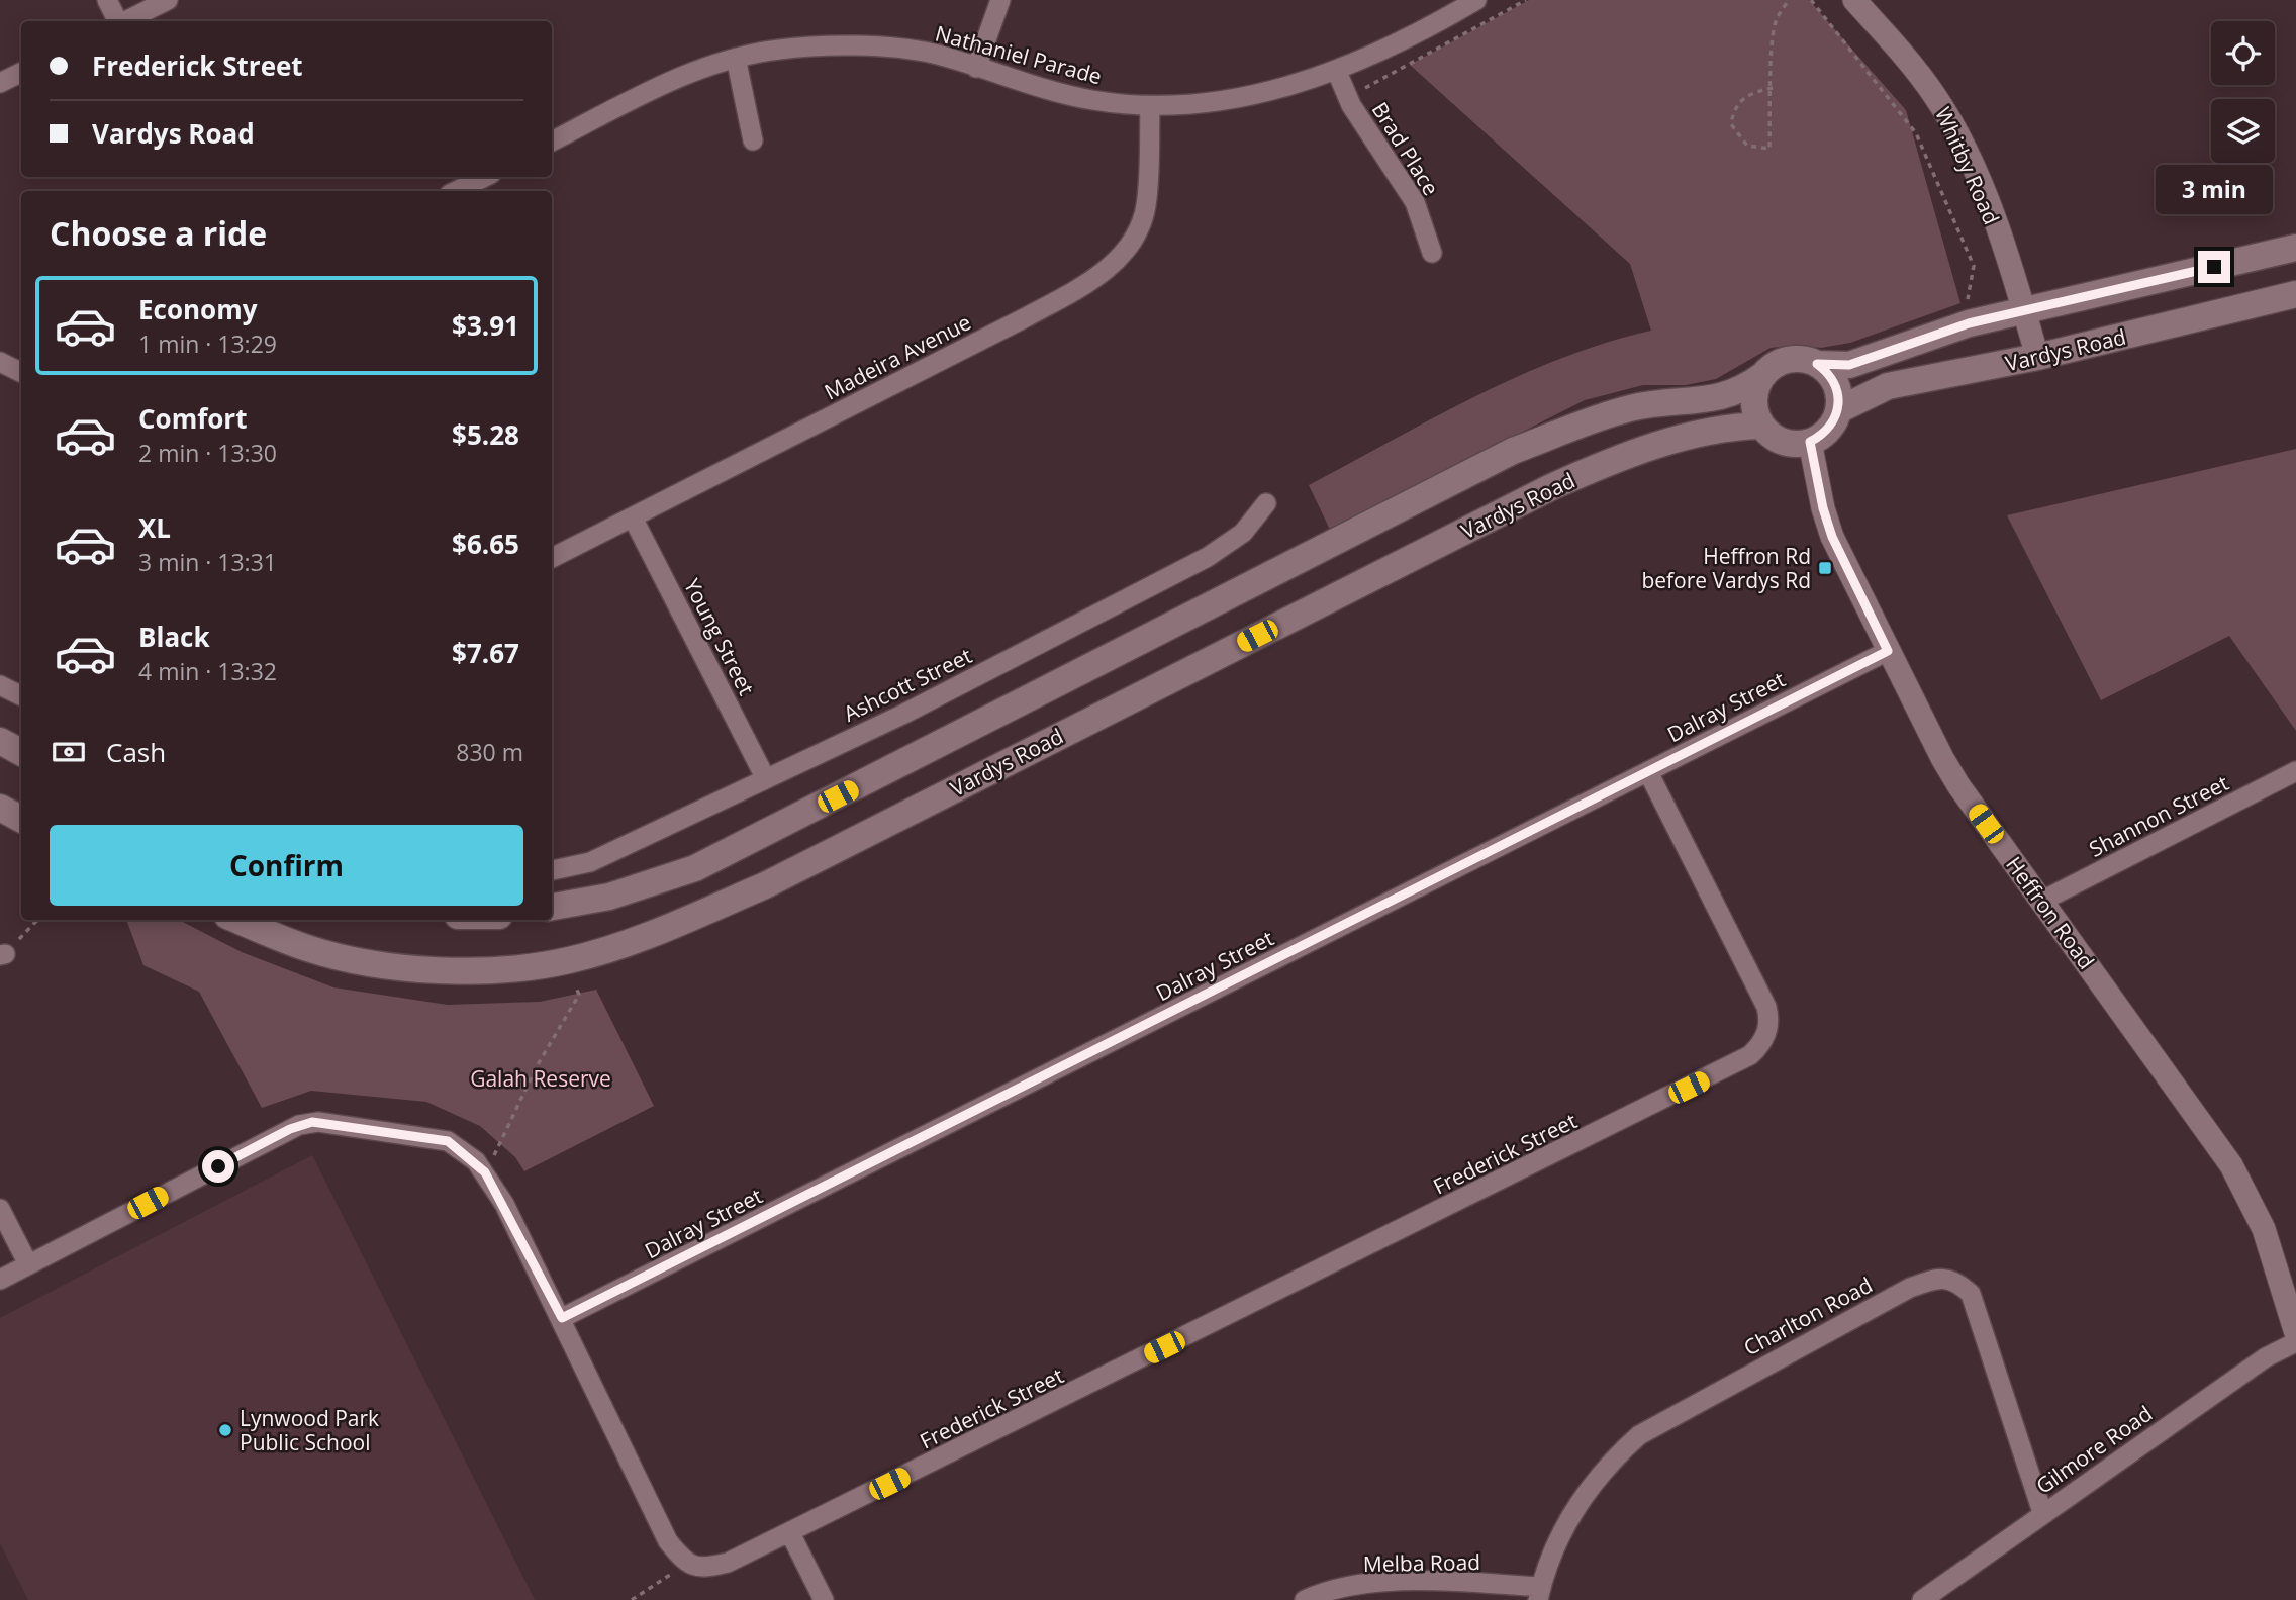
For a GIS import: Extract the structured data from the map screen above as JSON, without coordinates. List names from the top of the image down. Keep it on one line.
{"streets":{"main road":["Vardys Road"],"street":["Nathaniel Parade","Brad Place","Whitby Road","Madeira Avenue","Young Street","Ashcott Street","Dalray Street","Shannon Street","Heffron Road","Frederick Street","Charlton Road","Gilmore Road","Melba Road"]},"crossings":[["Nathaniel Parade","Brad Place"],["Nathaniel Parade","Madeira Avenue"],["Whitby Road","Vardys Road"],["Vardys Road","Heffron Road"],["Madeira Avenue","Young Street"],["Young Street","Ashcott Street"],["Dalray Street","Heffron Road"],["Dalray Street","Frederick Street"],["Shannon Street","Heffron Road"],["Charlton Road","Gilmore Road"],["Charlton Road","Melba Road"]],"parks":["Galah Reserve"],"places":{"transit":["Heffron Rd before Vardys Rd"],"other":["Lynwood Park Public School"]},"page":{"banner":["Frederick Street","Vardys Road"],"bubble":"3 min","heading":"Choose a ride","list":[{"name":"Economy","note":"1 min · 13:29","value":"$3.91"},{"name":"Comfort","note":"2 min · 13:30","value":"$5.28"},{"name":"XL","note":"3 min · 13:31","value":"$6.65"},{"name":"Black","note":"4 min · 13:32","value":"$7.67"}],"pay":["Cash","830 m"],"buttons":"Confirm"}}
